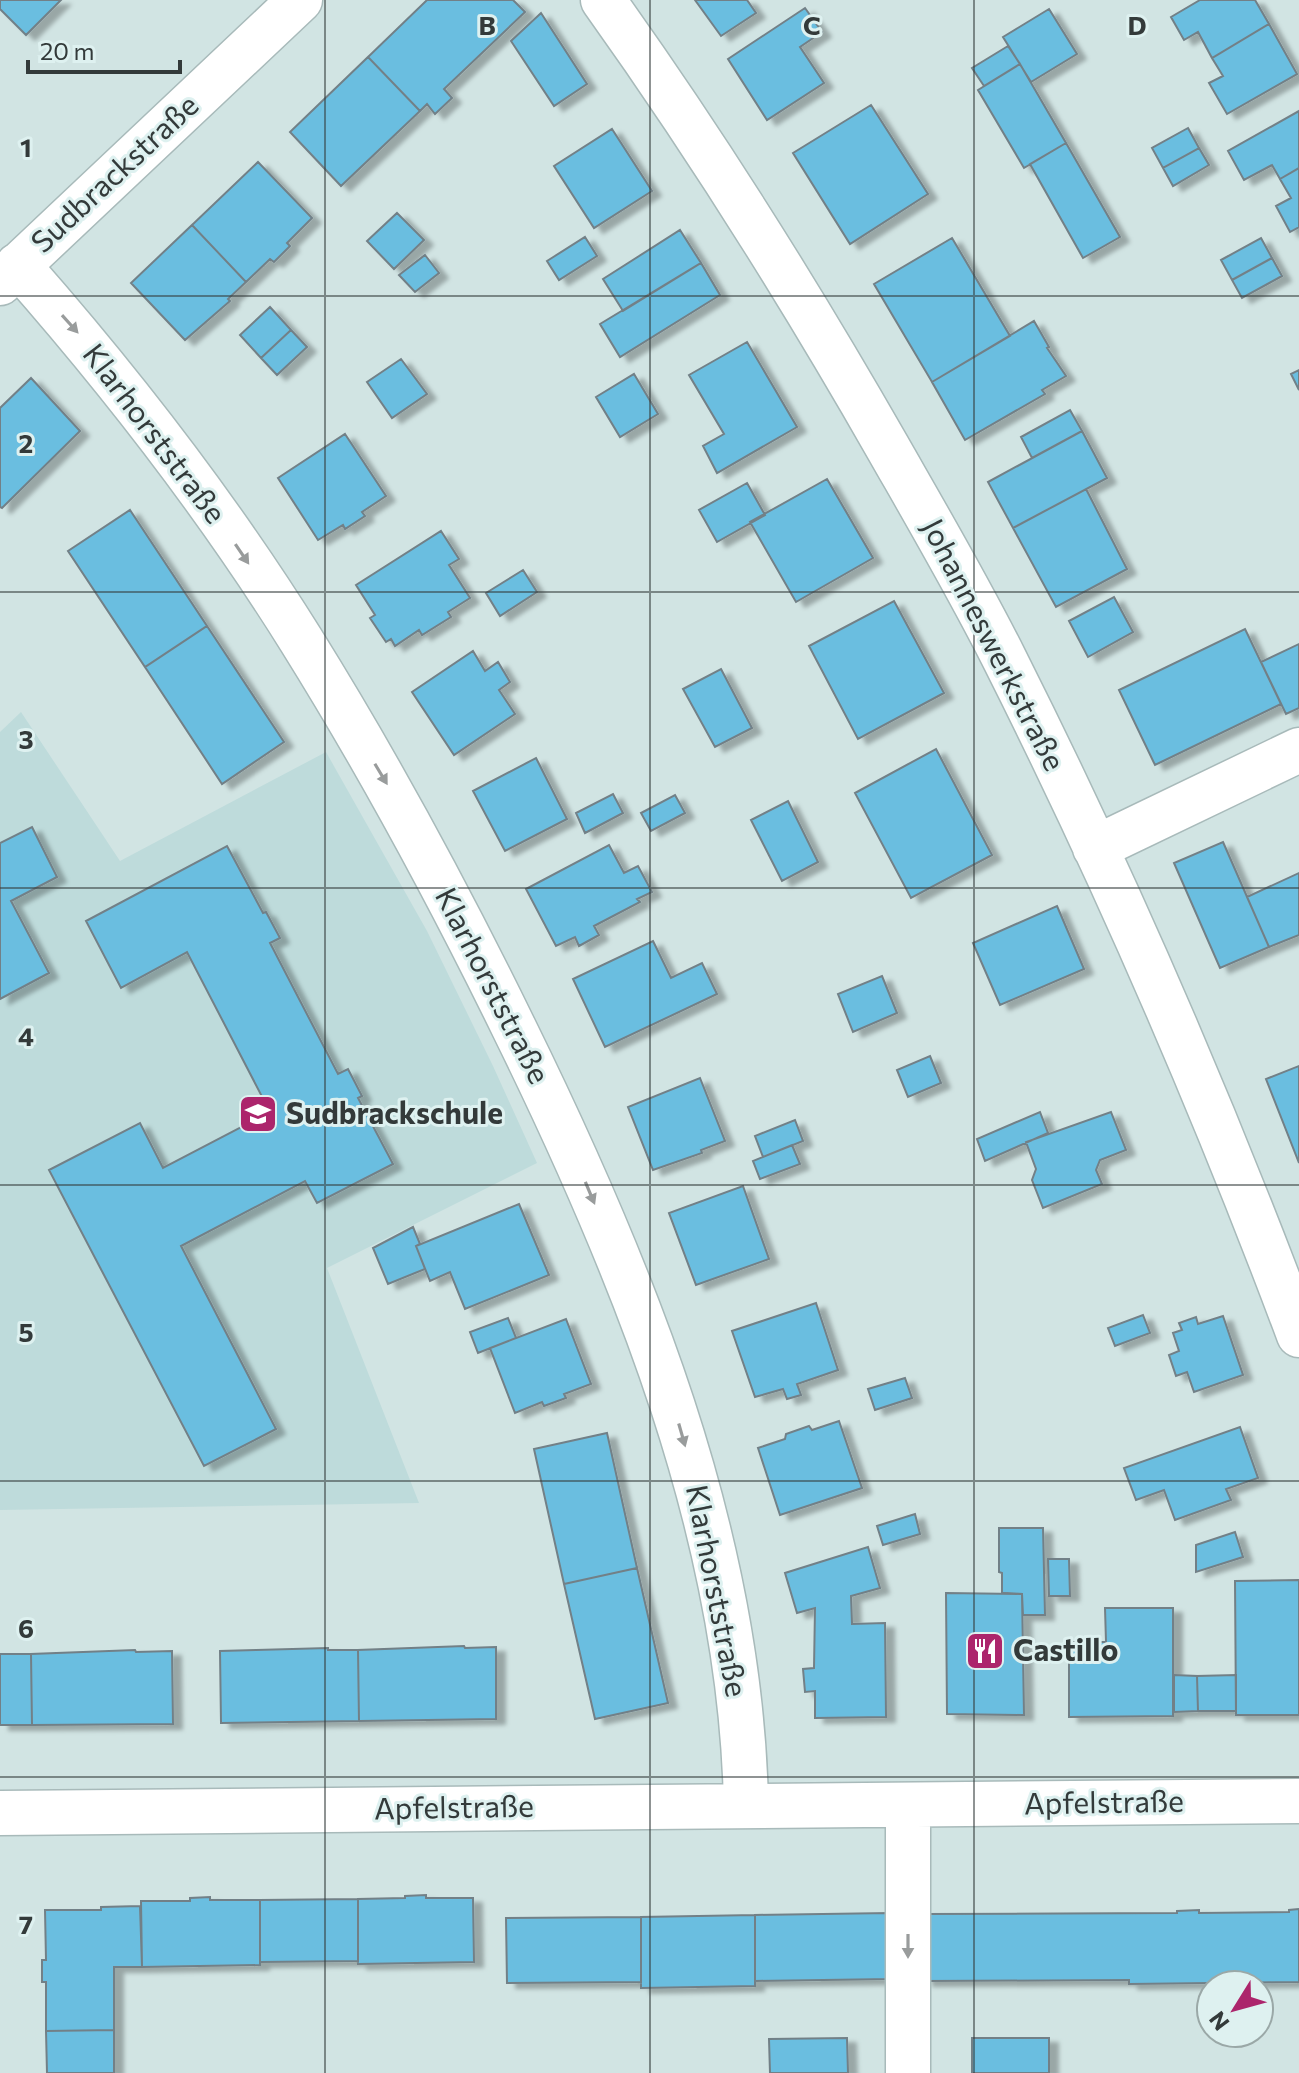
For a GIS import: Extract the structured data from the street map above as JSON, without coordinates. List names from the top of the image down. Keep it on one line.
{"streets":{"street":["Sudbrackstraße","Klarhorststraße","Johanneswerkstraße","Apfelstraße"]},"crossings":[["Sudbrackstraße","Klarhorststraße"],["Klarhorststraße","Apfelstraße"]],"one_way":["Klarhorststraße"],"places":{"school or university":["Sudbrackschule"],"restaurant":["Castillo"]},"scale_bar":"20 m","north":"bottom left","grid":{"columns":["B","C","D"],"rows":["1","2","3","4","5","6","7"]}}
